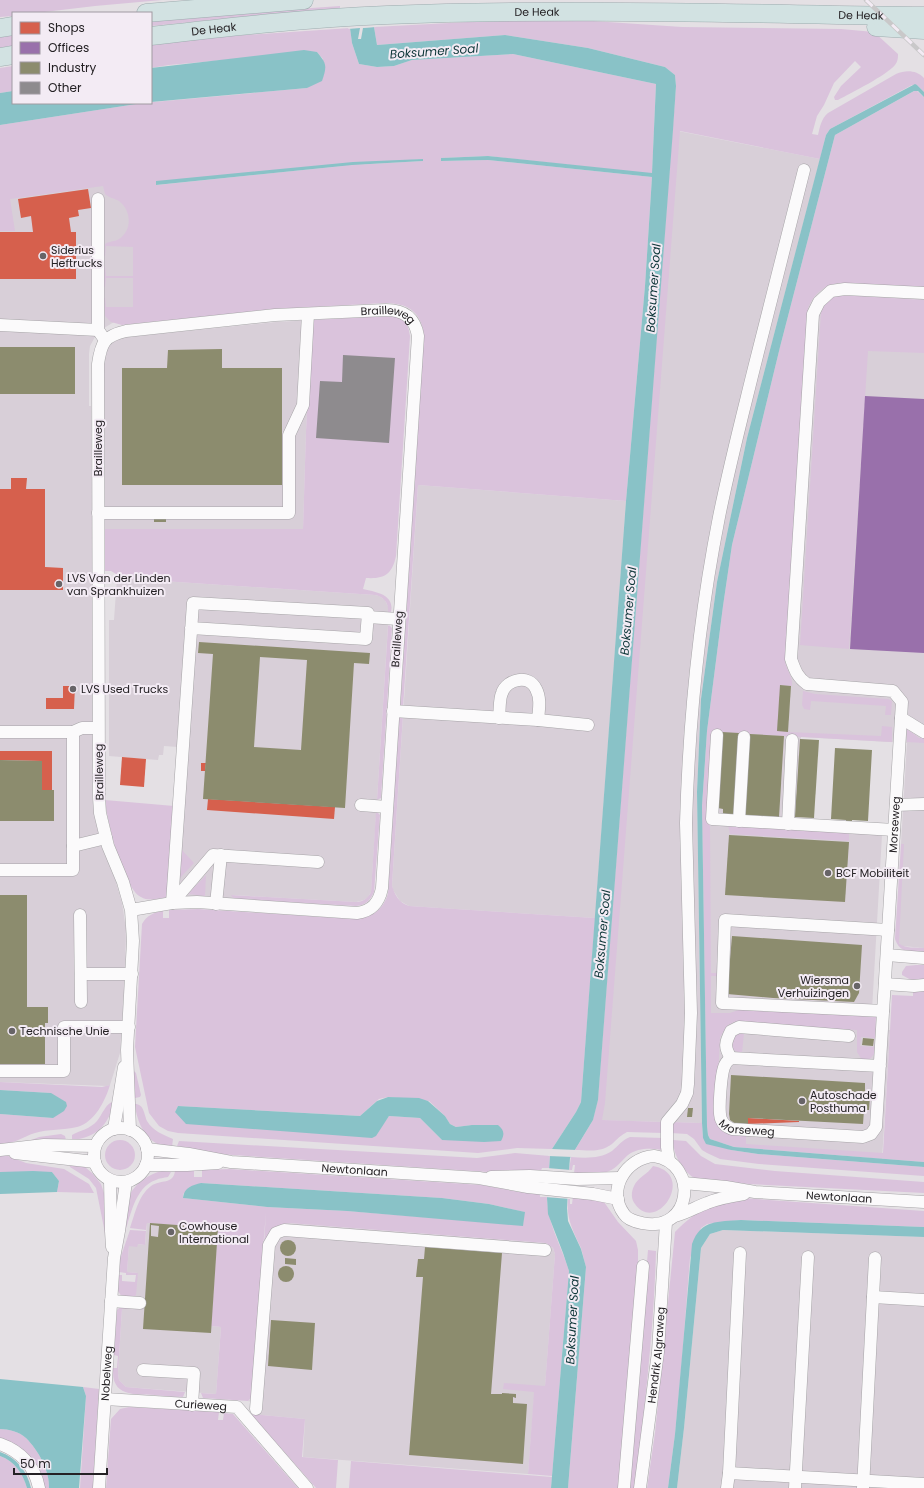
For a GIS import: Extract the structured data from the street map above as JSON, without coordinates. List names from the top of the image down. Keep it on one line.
{"streets":{"highway":["De Heak"],"street":["Brailleweg","Morseweg","Newtonlaan","Hendrik Algraweg","Nobelweg","Curieweg"]},"crossings":[["Brailleweg","Newtonlaan"],["Brailleweg","Nobelweg"],["Newtonlaan","Hendrik Algraweg"],["Newtonlaan","Nobelweg"],["Nobelweg","Curieweg"]],"water":["Boksumer Soal"],"places":["Siderius Heftrucks","LVS Van der Linden van Sprankhuizen","LVS Used Trucks","BCF Mobiliteit","Wiersma Verhuizingen","Technische Unie","Autoschade Posthuma","Cowhouse International"],"legend":["Shops","Offices","Industry","Other"],"scale_bar":"50 m"}
